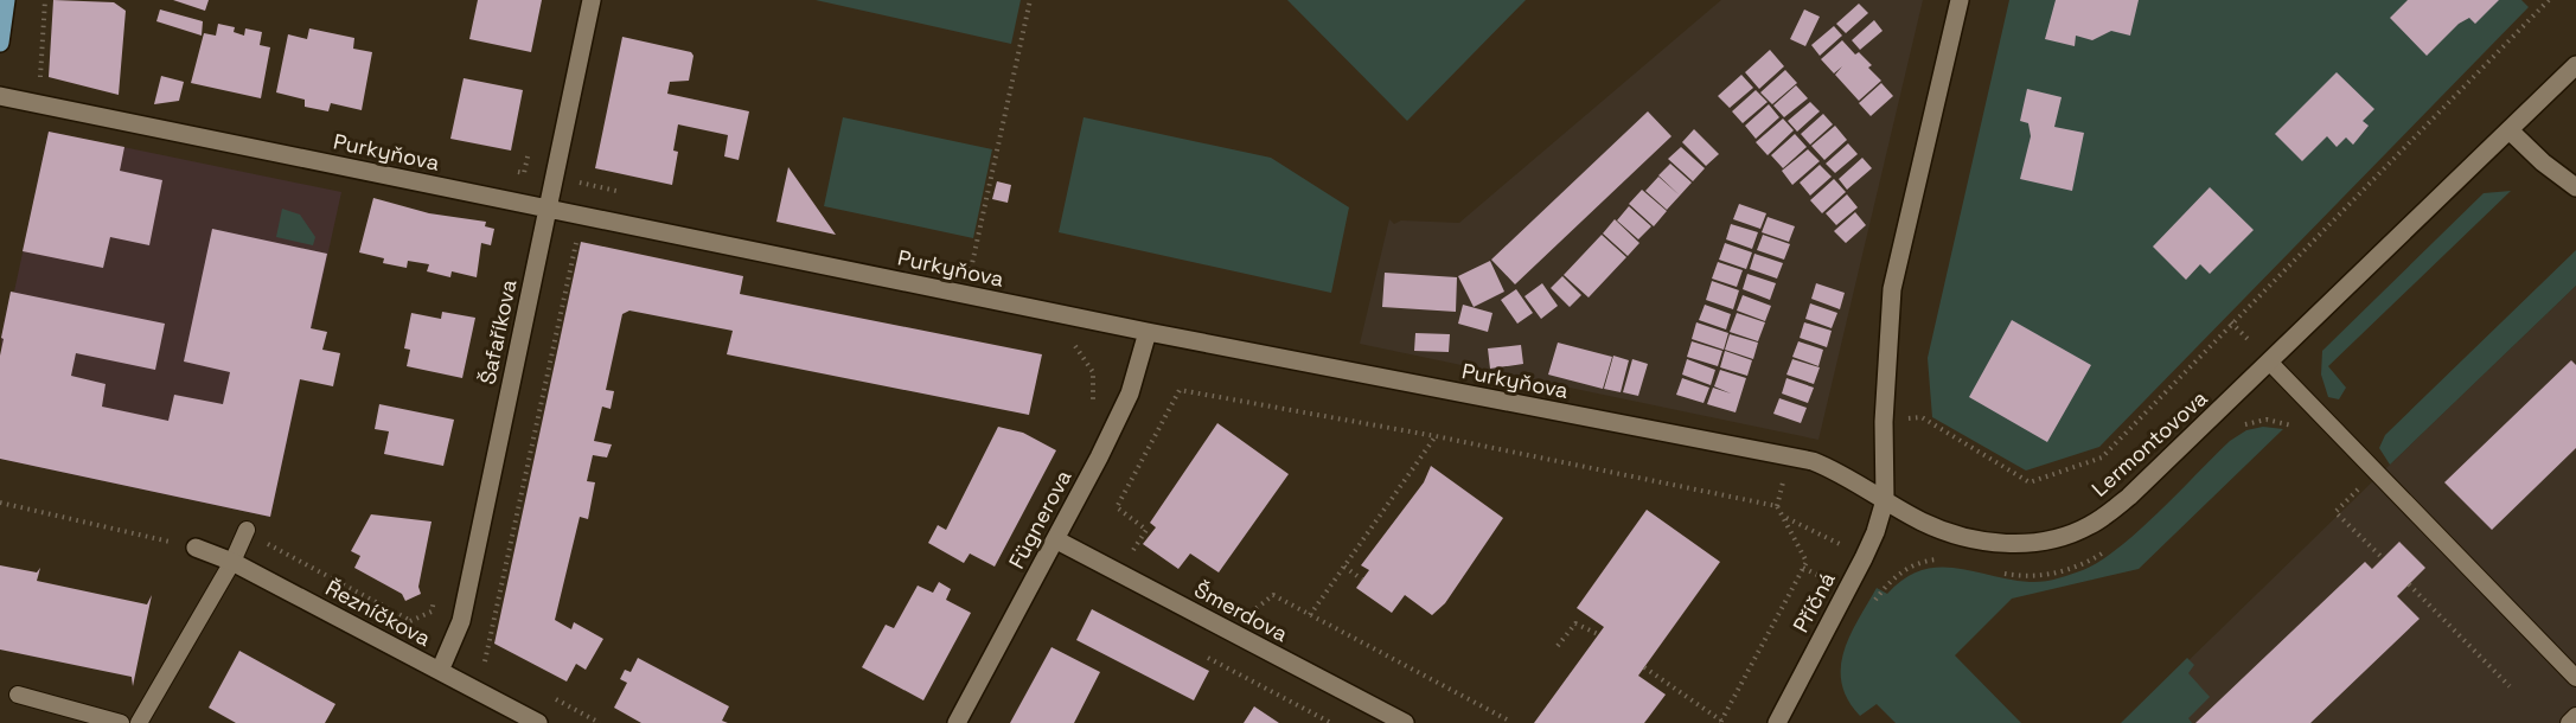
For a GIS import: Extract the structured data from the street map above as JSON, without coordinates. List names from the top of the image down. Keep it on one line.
{"streets":{"street":["Purkyňova","Šafaříkova","Lermontovova","Fügnerova","Příčná","Šmerdova","Řezníčkova"]},"crossings":[["Purkyňova","Šafaříkova"],["Purkyňova","Lermontovova"],["Purkyňova","Fügnerova"],["Purkyňova","Příčná"],["Šafaříkova","Řezníčkova"],["Lermontovova","Příčná"],["Fügnerova","Šmerdova"]]}
